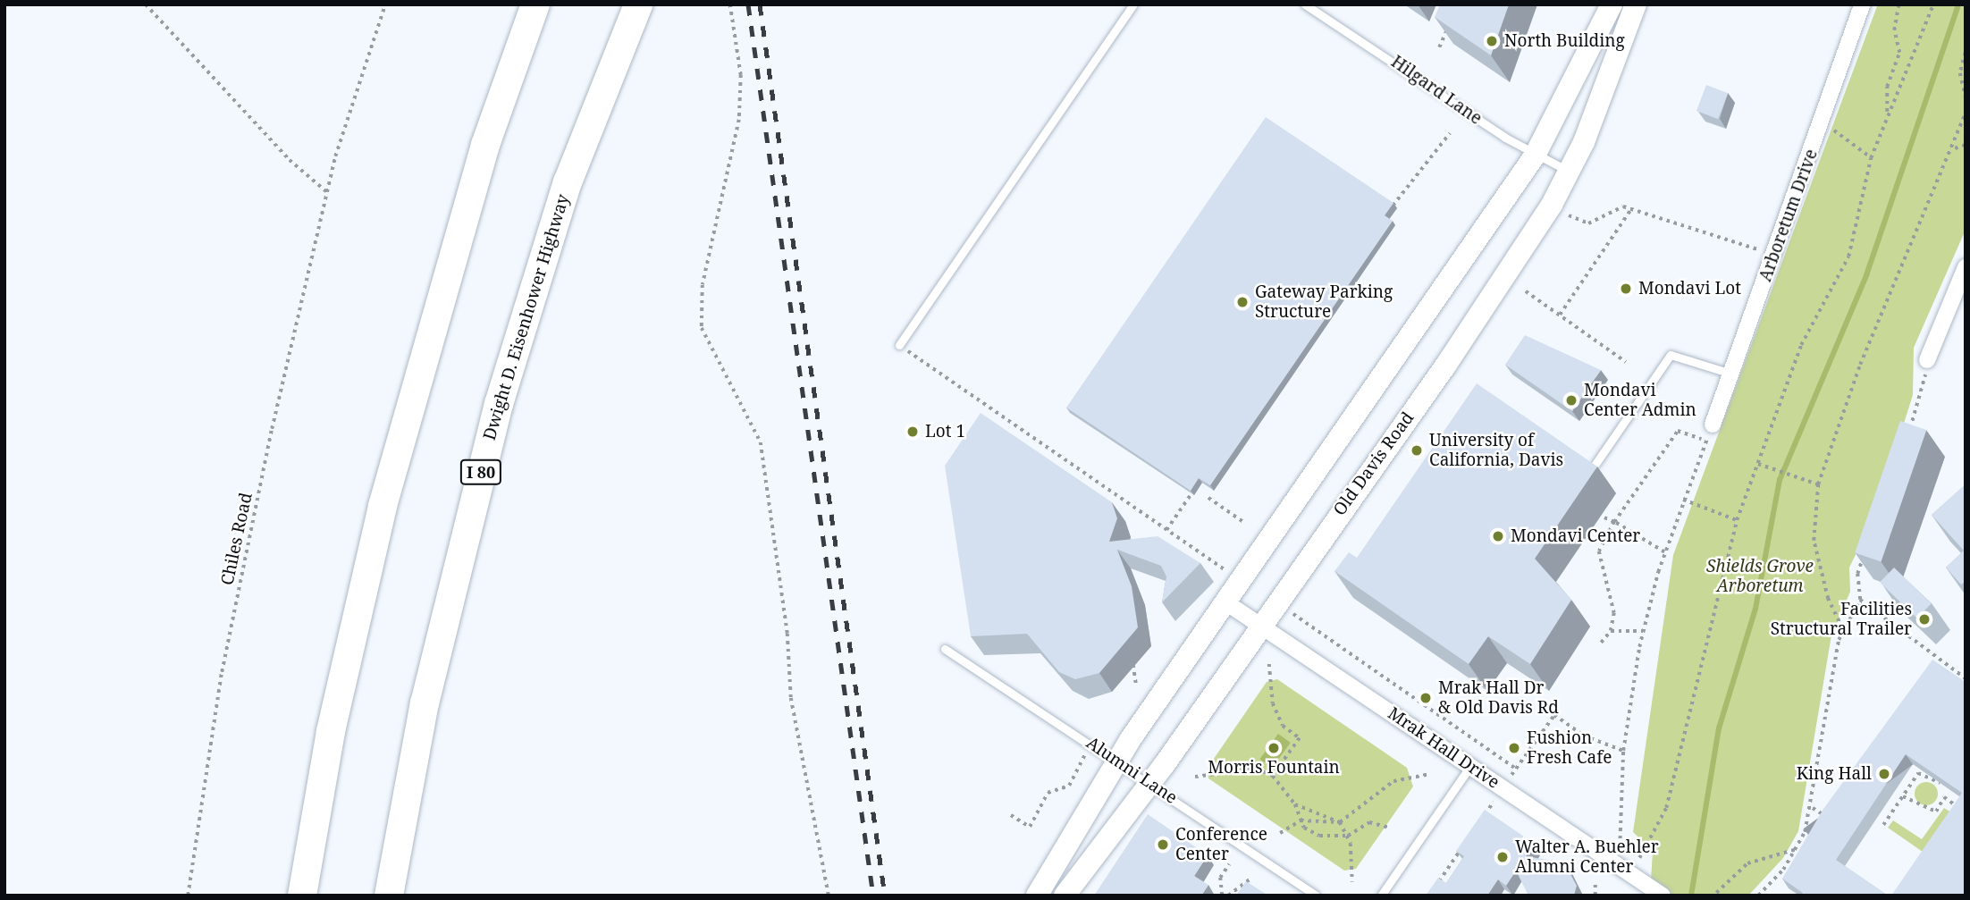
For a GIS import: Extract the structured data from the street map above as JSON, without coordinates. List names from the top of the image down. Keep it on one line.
{"streets":{"highway":["Dwight D. Eisenhower Highway","I 80"],"street":["Arboretum Drive","Old Davis Road","Mrak Hall Drive"],"lane":["Hilgard Lane","Alumni Lane"],"path":["Chiles Road"]},"crossings":[["Hilgard Lane","Old Davis Road"],["Old Davis Road","Mrak Hall Drive"],["Old Davis Road","Alumni Lane"]],"parks":["Shields Grove Arboretum"],"places":["North Building","Mondavi Lot","Gateway Parking Structure","Mondavi Center Admin","Lot 1","University of California, Davis","Mondavi Center","Facilities Structural Trailer","Mrak Hall Dr & Old Davis Rd","Morris Fountain","Fushion Fresh Cafe","King Hall","Conference Center","Walter A. Buehler Alumni Center"]}
